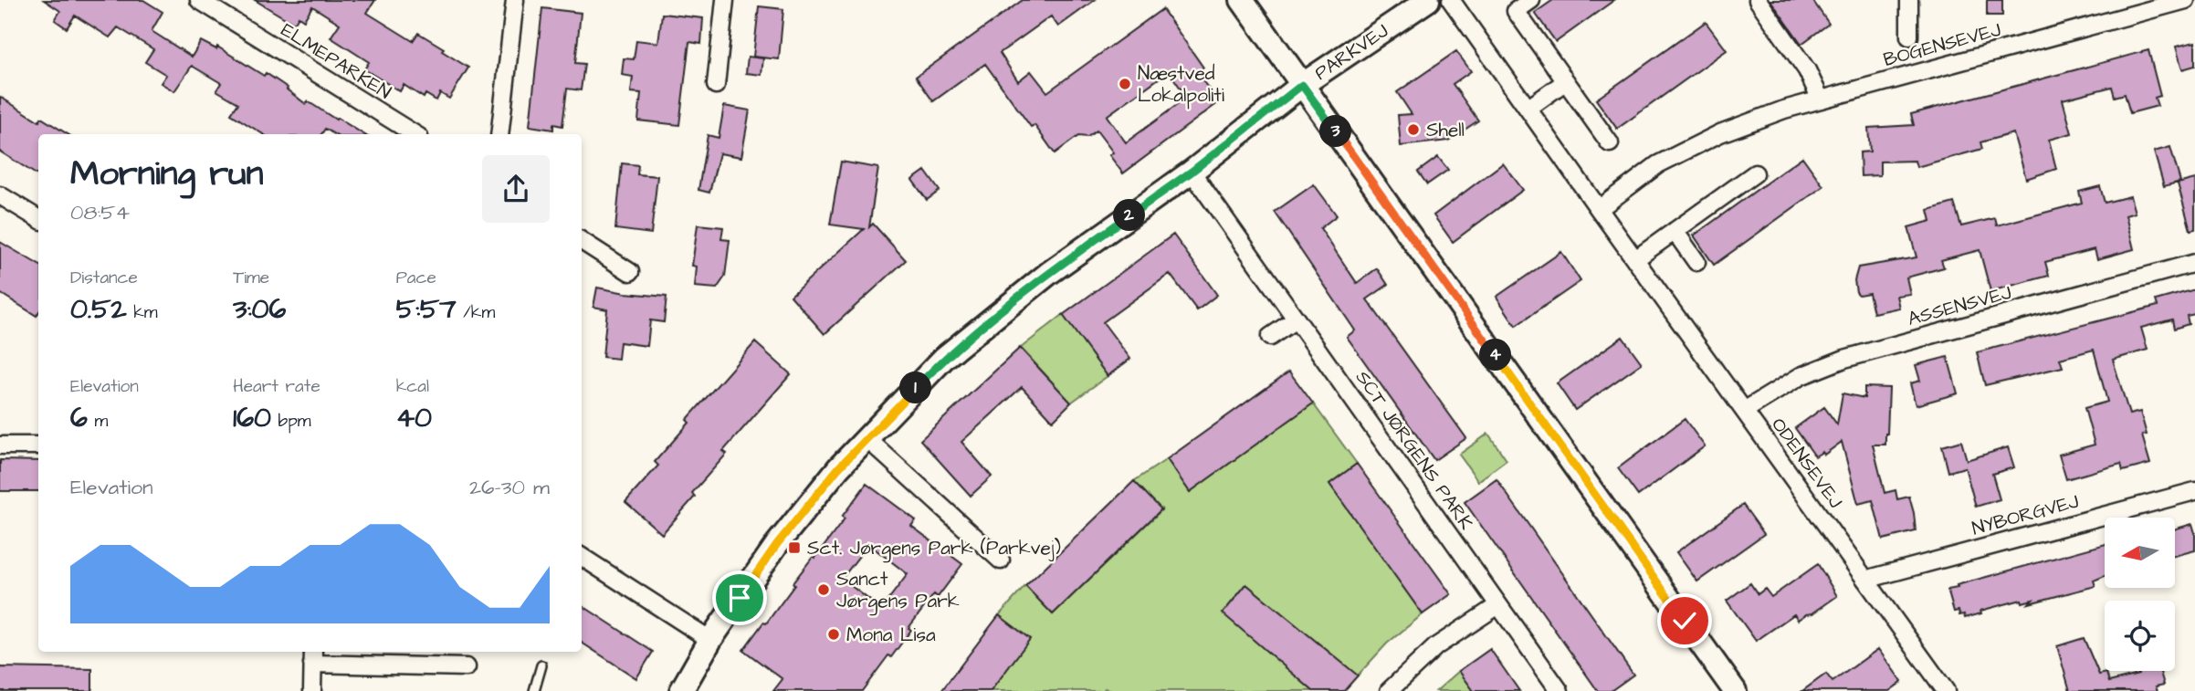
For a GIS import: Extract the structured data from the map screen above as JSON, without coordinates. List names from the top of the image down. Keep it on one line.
{"streets":{"street":["BOGENSEVEJ","PARKVEJ","ELMEPARKEN","ASSENSVEJ","SCT JØRGENS PARK","ODENSEVEJ","NYBORGVEJ"]},"crossings":[["BOGENSEVEJ","ODENSEVEJ"],["PARKVEJ","SCT JØRGENS PARK"],["ASSENSVEJ","ODENSEVEJ"],["ODENSEVEJ","NYBORGVEJ"]],"places":{"other":["Næstved Lokalpoliti","Shell","Sanct Jørgens Park","Mona Lisa"],"transit":["Sct. Jørgens Park (Parkvej)"]},"north":"left","page":{"pins":["3","2","4","1"],"heading":["Morning run","08:54"],"stats":[["Distance","0.52 km"],["Time","3:06"],["Pace","5:57 /km"],["Elevation","6 m"],["Heart rate","160 bpm"],["kcal","40"]],"chart":["Elevation","26–30 m"]}}
